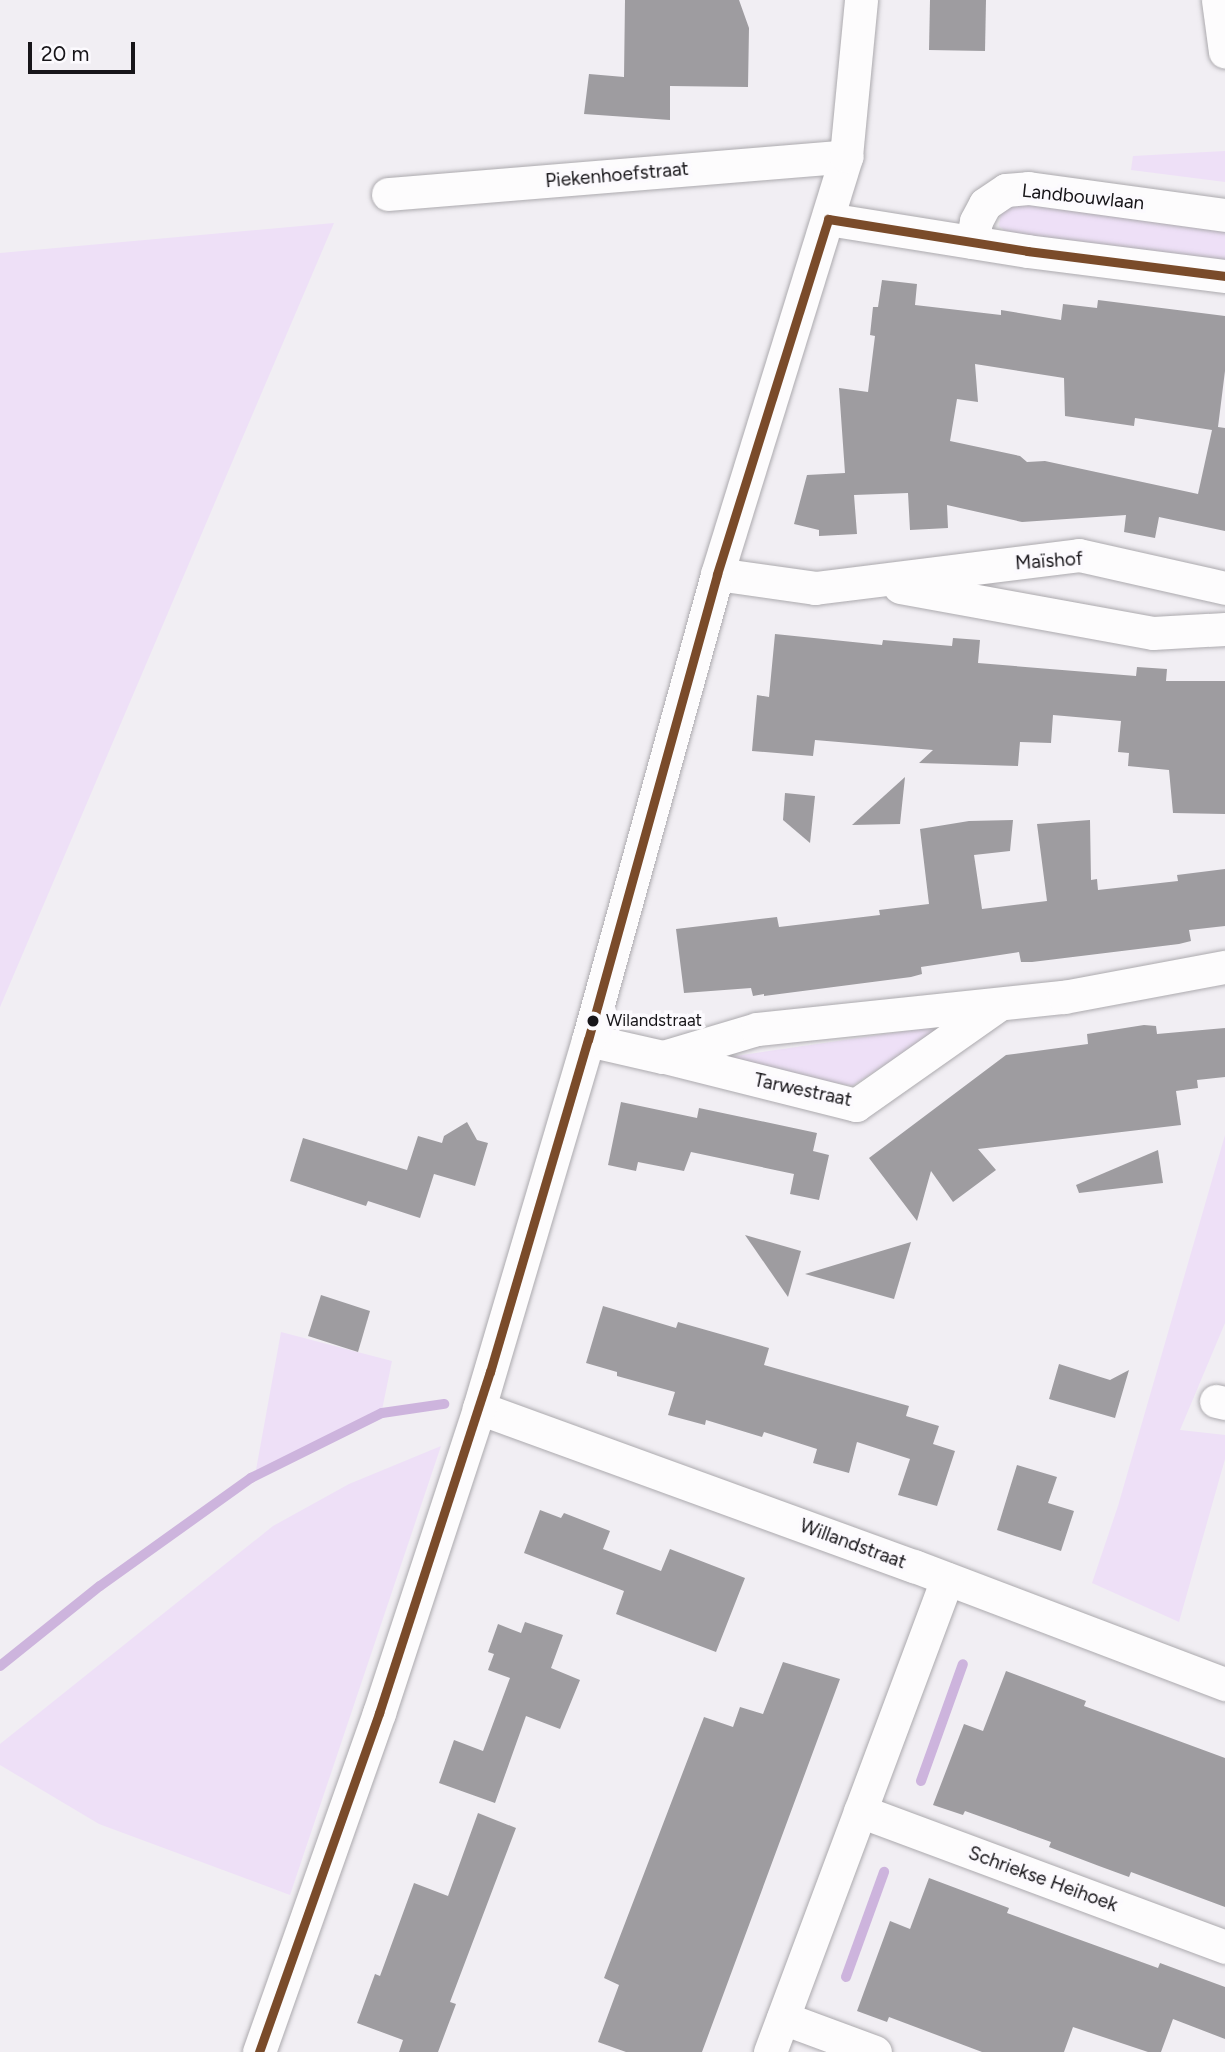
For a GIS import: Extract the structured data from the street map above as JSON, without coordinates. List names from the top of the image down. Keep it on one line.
{"streets":{"street":["Piekenhoefstraat","Landbouwlaan","Maïshof","Tarwestraat","Willandstraat","Schriekse Heihoek"]},"places":["Wilandstraat"],"scale_bar":"20 m"}
